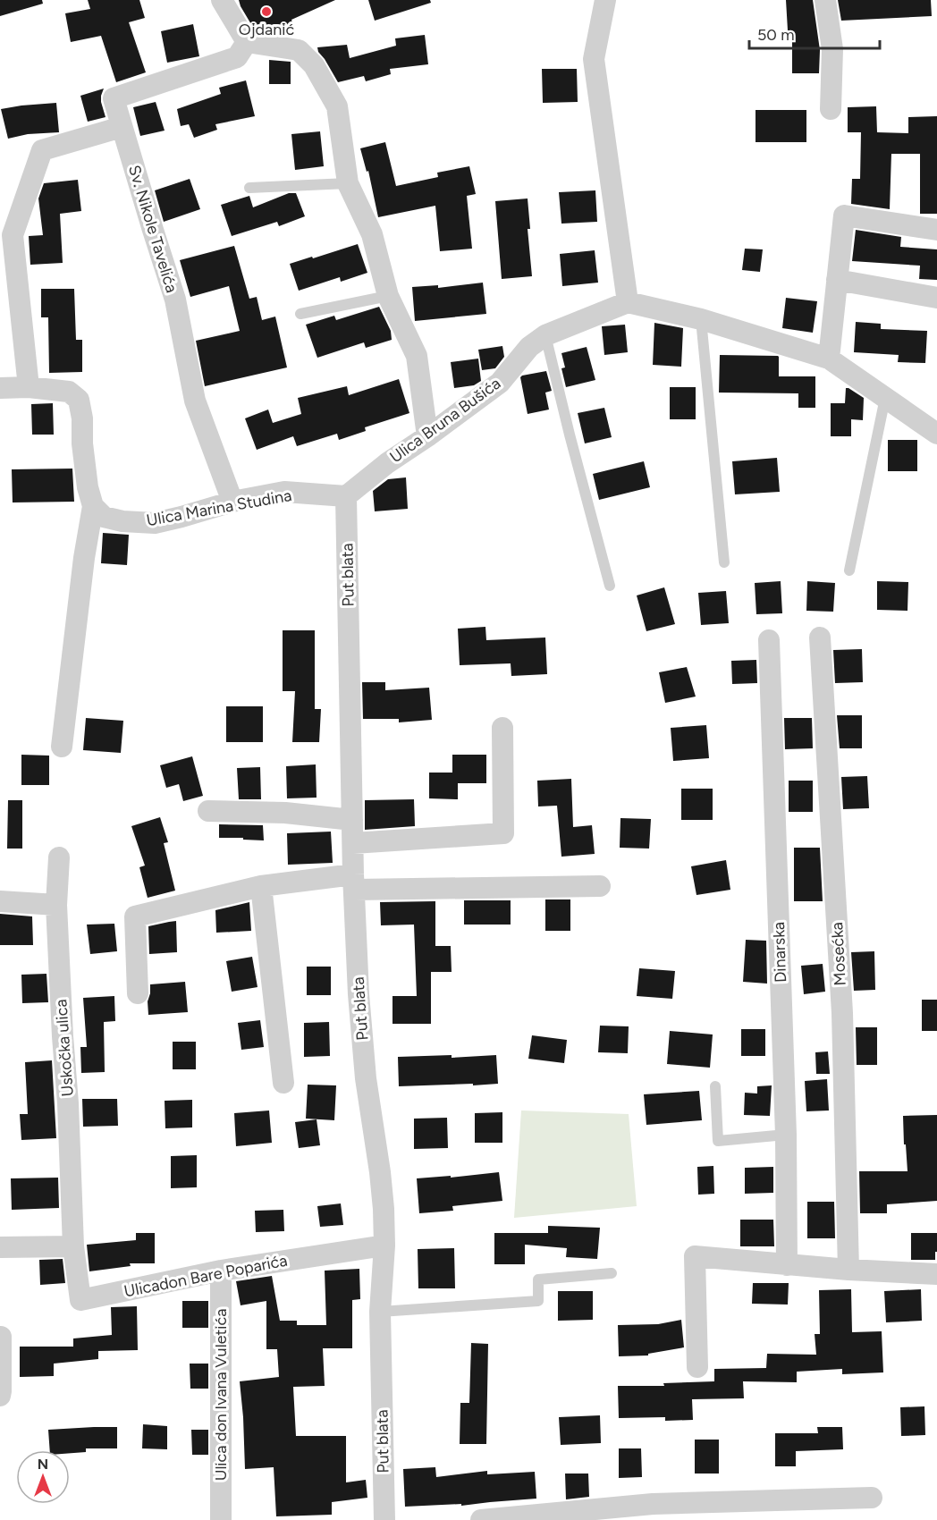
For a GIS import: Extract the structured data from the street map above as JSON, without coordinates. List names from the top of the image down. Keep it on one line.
{"streets":{"street":["Sv. Nikole Tavelića","Ulica Bruna Bušića","Ulica Marina Studina","Put blata","Dinarska","Mosećka","Uskočka ulica","Ulicadon Bare Poparića","Ulica don Ivana Vuletića"]},"crossings":[["Sv. Nikole Tavelića","Ulica Marina Studina"],["Ulica Bruna Bušića","Ulica Marina Studina"],["Ulica Bruna Bušića","Put blata"],["Ulica Marina Studina","Put blata"],["Put blata","Ulicadon Bare Poparića"],["Uskočka ulica","Ulicadon Bare Poparića"],["Ulicadon Bare Poparića","Ulica don Ivana Vuletića"]],"places":["Ojdanić"],"scale_bar":"50 m","north":"top"}
